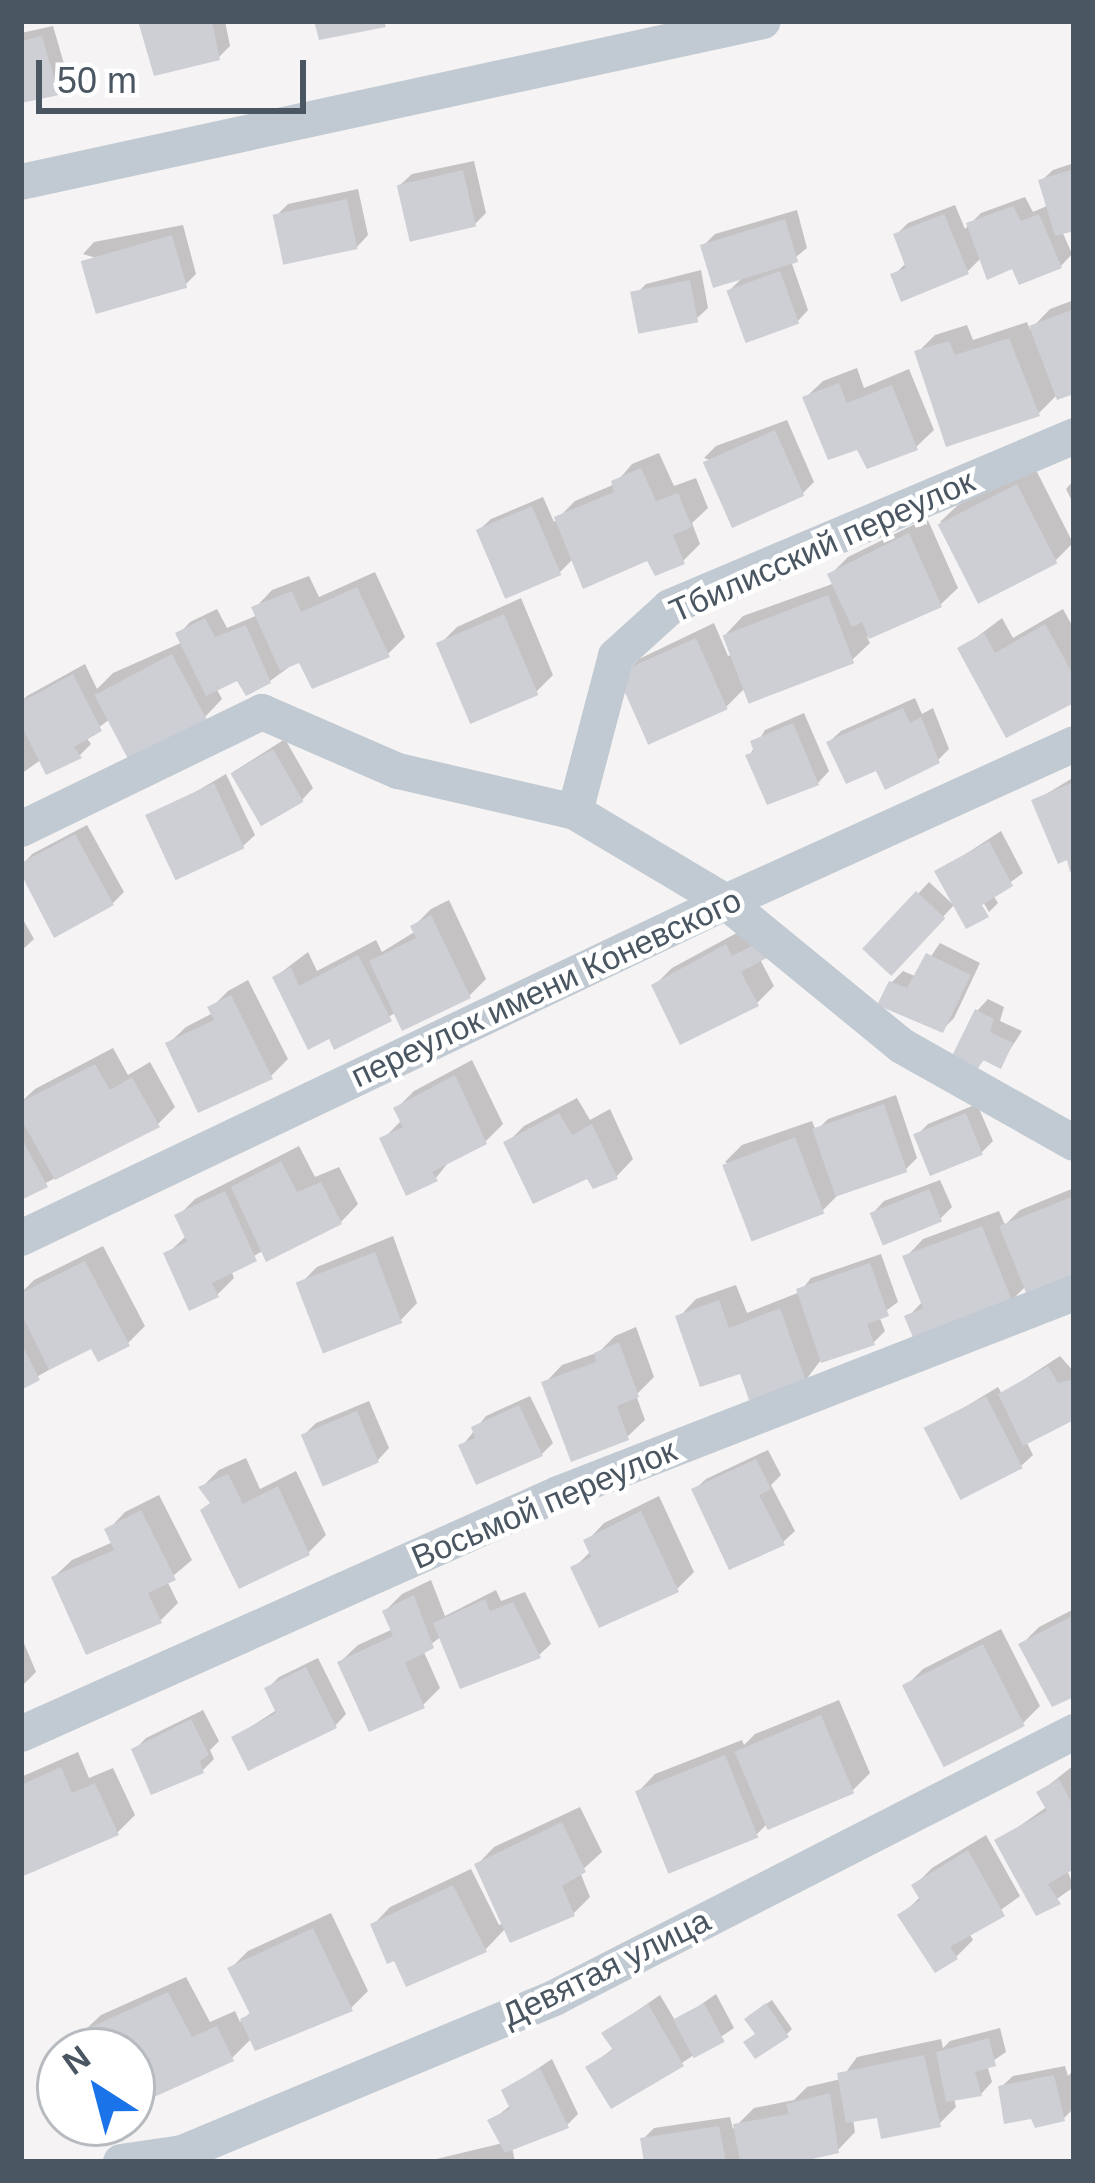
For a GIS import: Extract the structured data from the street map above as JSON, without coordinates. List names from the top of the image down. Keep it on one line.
{"streets":{"street":["Тбилисский переулок","переулок имени Коневского","Восьмой переулок","Девятая улица"]},"scale_bar":"50 m","north":"top left"}
